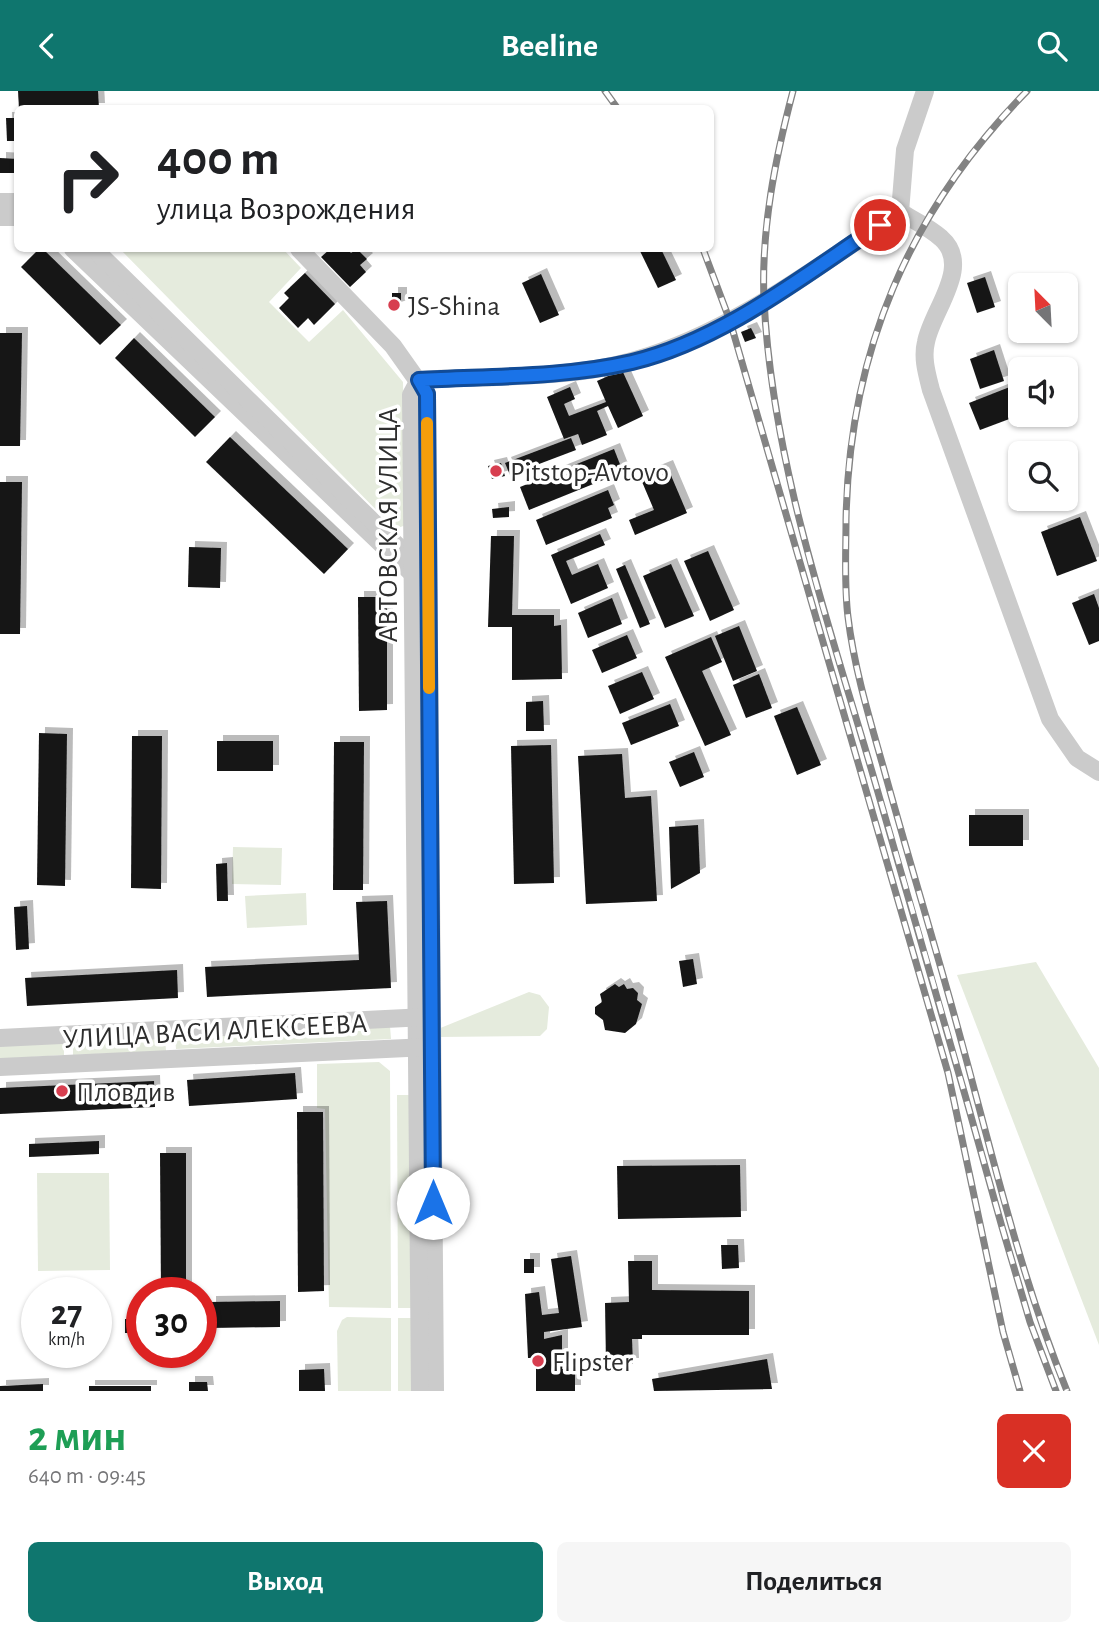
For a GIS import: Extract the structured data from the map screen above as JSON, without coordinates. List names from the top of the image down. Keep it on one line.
{"streets":{"street":["АВТОВСКАЯ УЛИЦА","УЛИЦА ВАСИ АЛЕКСЕЕВА"]},"crossings":[["АВТОВСКАЯ УЛИЦА","УЛИЦА ВАСИ АЛЕКСЕЕВА"]],"places":["JS-Shina","Pitstop-Avtovo","Пловдив","Flipster"],"north":"top left","page":{"header":"Beeline","turn":["400 m","улица Возрождения"],"speed":"27 km/h","limit":"30","heading":["2 мин","640 m · 09:45"],"buttons":["Выход","Поделиться"]}}
